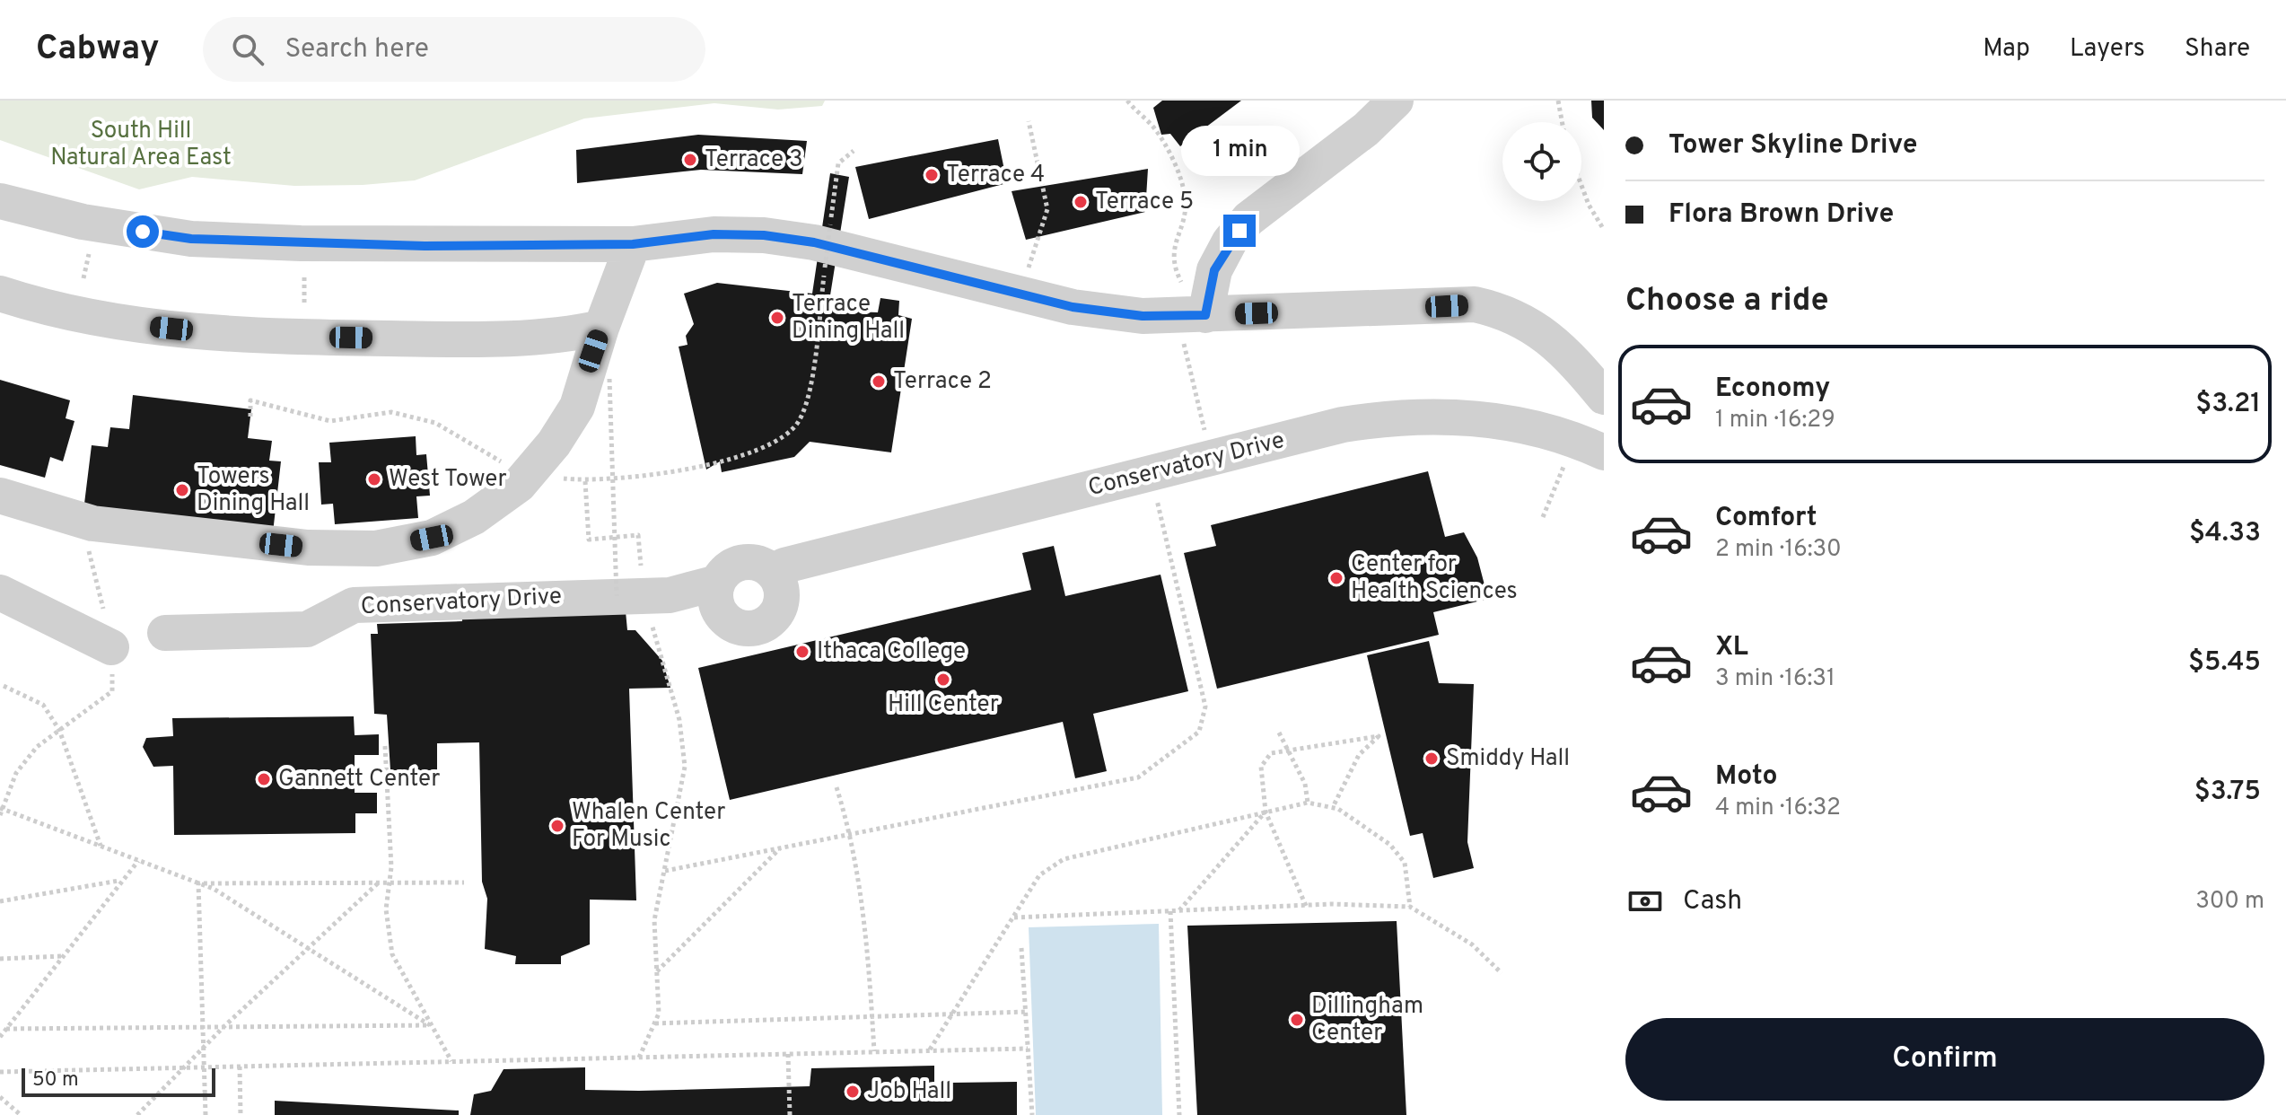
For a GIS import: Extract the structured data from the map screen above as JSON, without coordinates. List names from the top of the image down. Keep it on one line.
{"streets":{"street":["Conservatory Drive"]},"parks":["South Hill Natural Area East"],"places":["Terrace 3","Terrace 4","Terrace 5","Terrace Dining Hall","Terrace 2","West Tower","Towers Dining Hall","Center for Health Sciences","Ithaca College","Hill Center","Smiddy Hall","Gannett Center","Whalen Center For Music","Dillingham Center","Job Hall"],"scale_bar":"50 m","page":{"header":"Cabway","search":"Search here","nav":["Map","Layers","Share"],"banner":["Tower Skyline Drive","Flora Brown Drive"],"bubble":"1 min","heading":"Choose a ride","list":[{"name":"Economy","note":"1 min · 16:29","value":"$3.21"},{"name":"Comfort","note":"2 min · 16:30","value":"$4.33"},{"name":"XL","note":"3 min · 16:31","value":"$5.45"},{"name":"Moto","note":"4 min · 16:32","value":"$3.75"}],"pay":["Cash","300 m"],"buttons":"Confirm","scale":"50 m"}}
